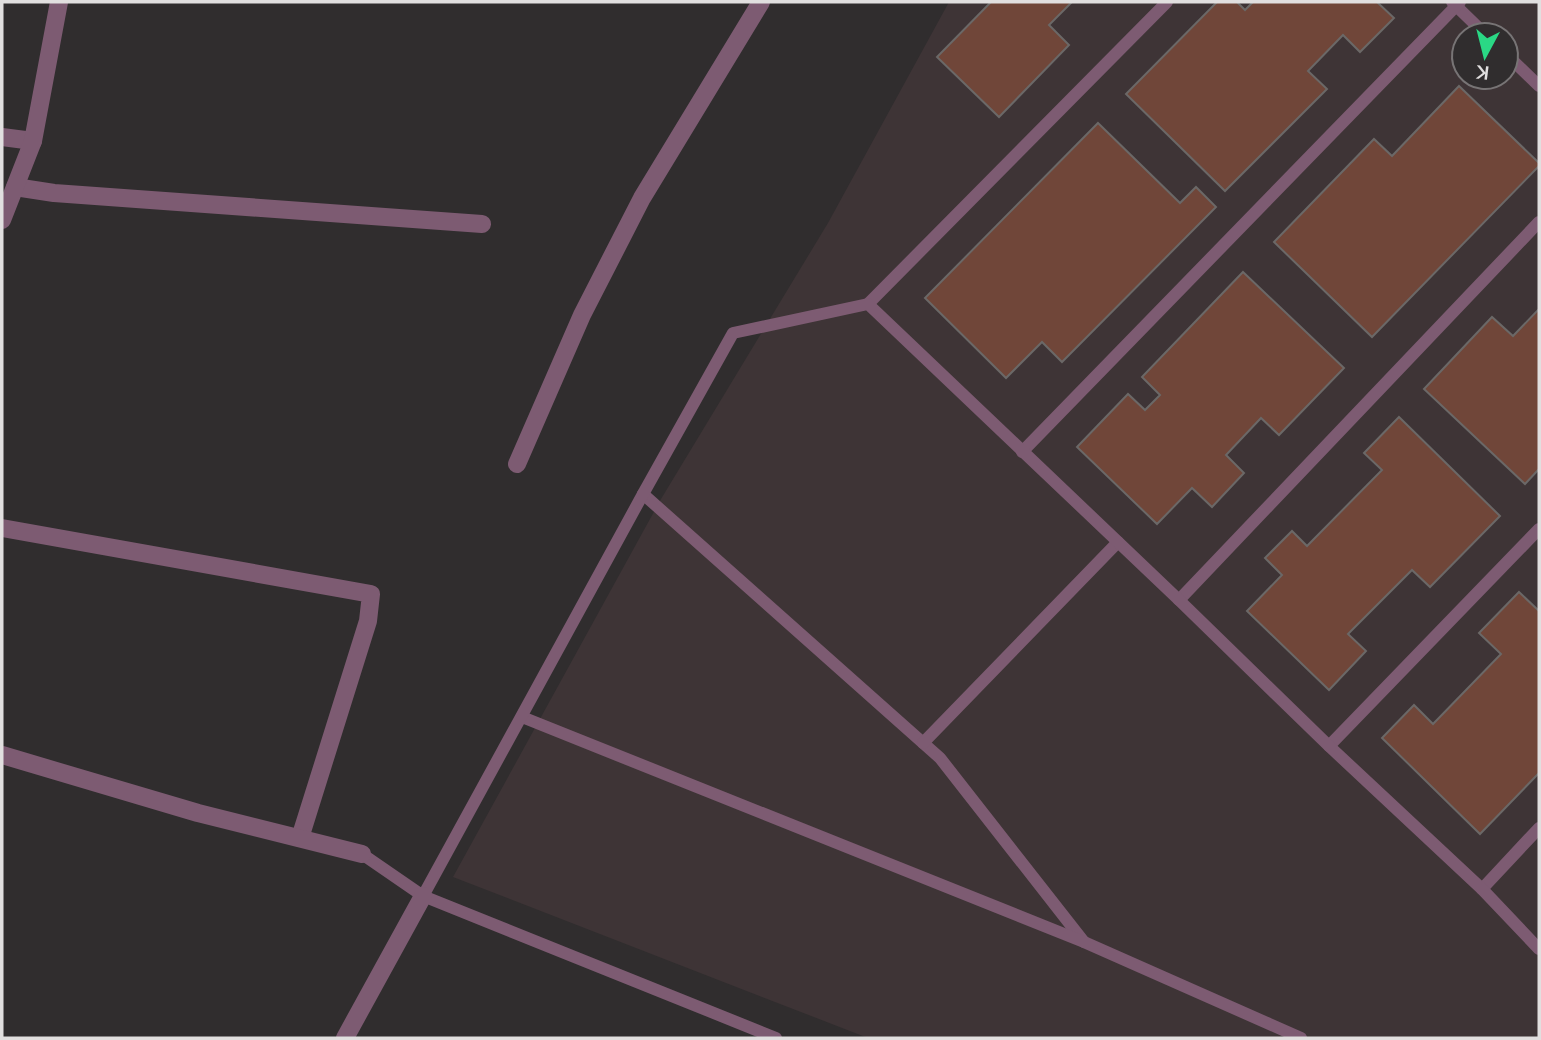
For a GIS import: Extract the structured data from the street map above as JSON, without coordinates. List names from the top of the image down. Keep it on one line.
{"north":"bottom"}
